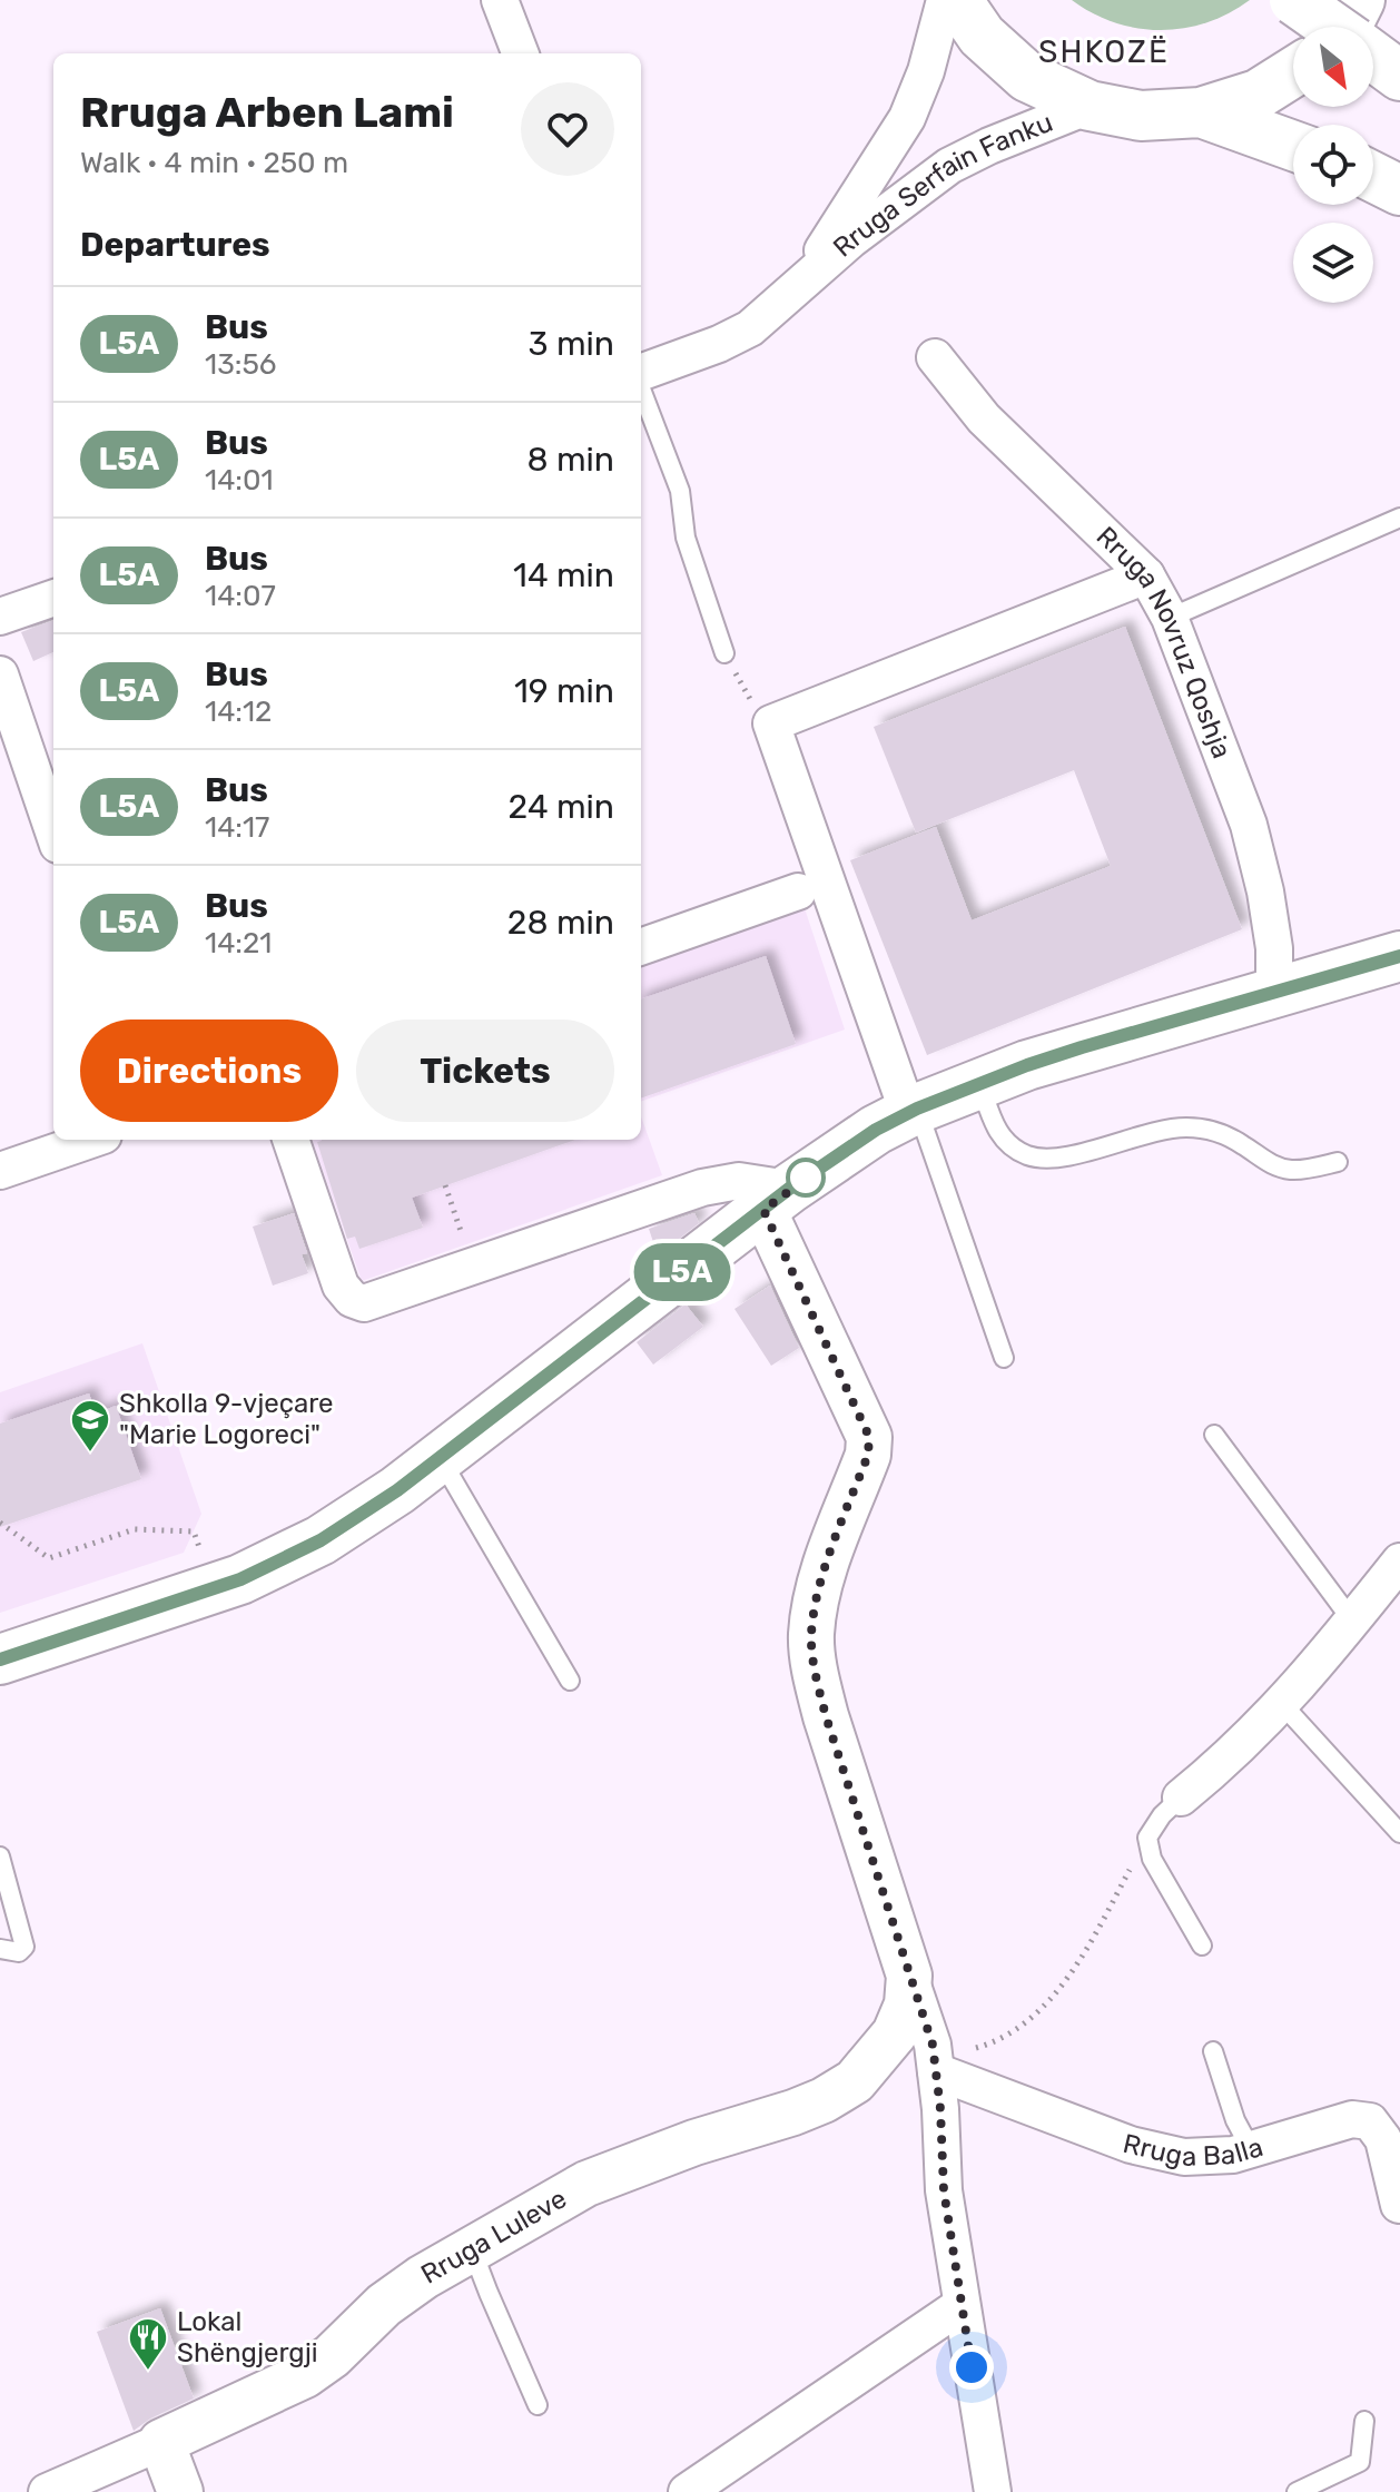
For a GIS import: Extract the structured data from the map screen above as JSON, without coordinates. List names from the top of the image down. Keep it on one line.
{"streets":{"street":["Rruga Serfain Fanku","Rruga Novruz Qoshja","Rruga Balla","Rruga Luleve"]},"districts":["SHKOZË"],"places":{"school or university":["Shkolla 9-vjeçare \"Marie Logoreci\""],"restaurant":["Lokal Shëngjergji"]},"lines":["bus line L5A"],"north":"bottom right","page":{"on_map":"L5A","heading":[["Rruga Arben Lami","Walk · 4 min · 250 m"],"Departures"],"list":[{"mark":"L5A","name":"Bus","note":"13:56","value":"3 min"},{"mark":"L5A","name":"Bus","note":"14:01","value":"8 min"},{"mark":"L5A","name":"Bus","note":"14:07","value":"14 min"},{"mark":"L5A","name":"Bus","note":"14:12","value":"19 min"},{"mark":"L5A","name":"Bus","note":"14:17","value":"24 min"},{"mark":"L5A","name":"Bus","note":"14:21","value":"28 min"}],"buttons":["Directions","Tickets"]}}
